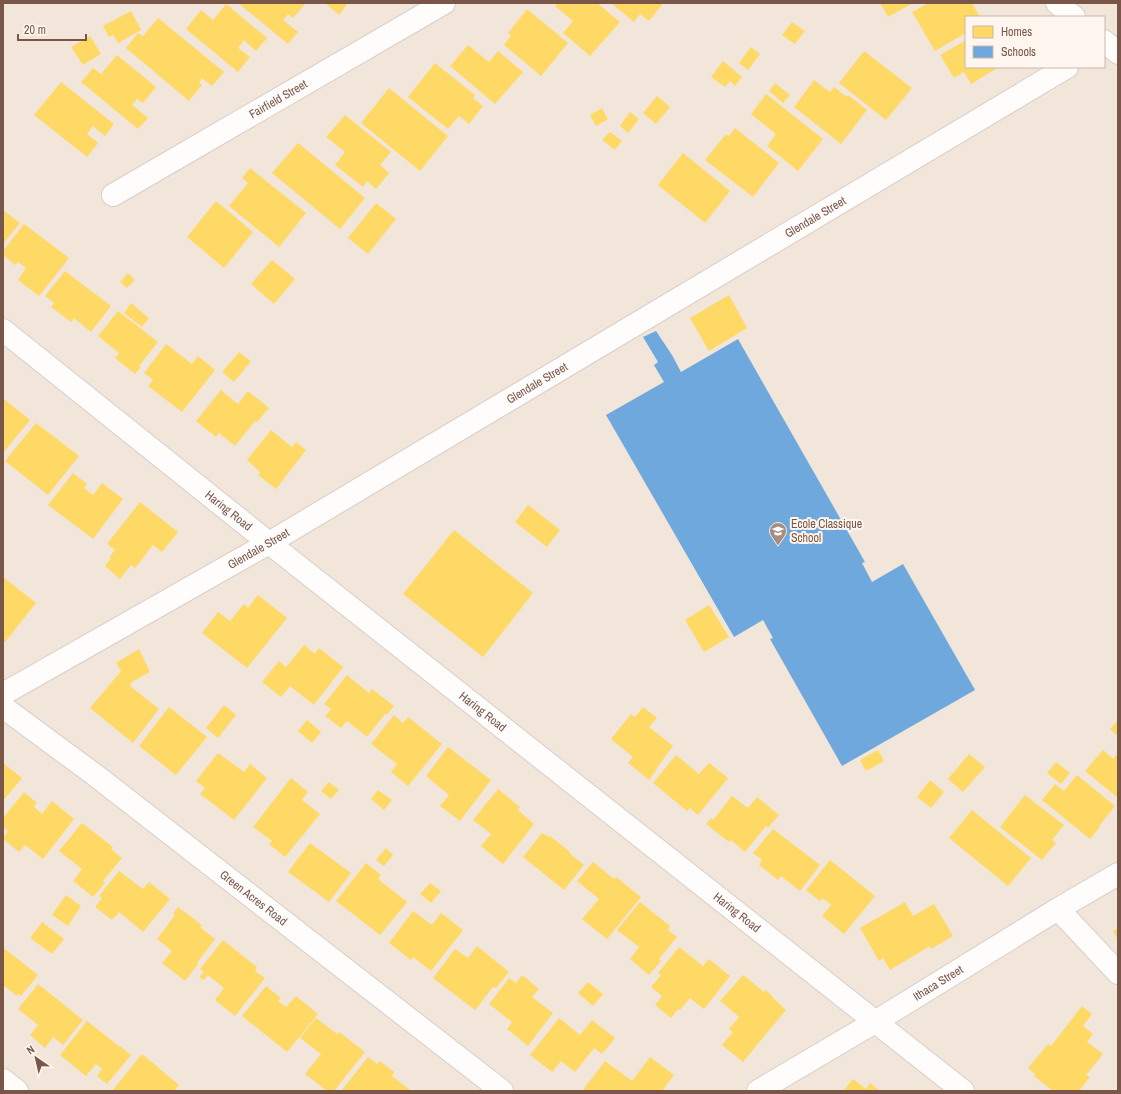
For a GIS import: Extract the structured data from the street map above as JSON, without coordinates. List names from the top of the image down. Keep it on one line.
{"streets":{"street":["Fairfield Street","Glendale Street","Haring Road","Green Acres Road","Ithaca Street"]},"crossings":[["Glendale Street","Haring Road"],["Haring Road","Ithaca Street"]],"places":{"school or university":["Ecole Classique School"]},"legend":["Homes","Schools"],"scale_bar":"20 m","north":"top left"}
